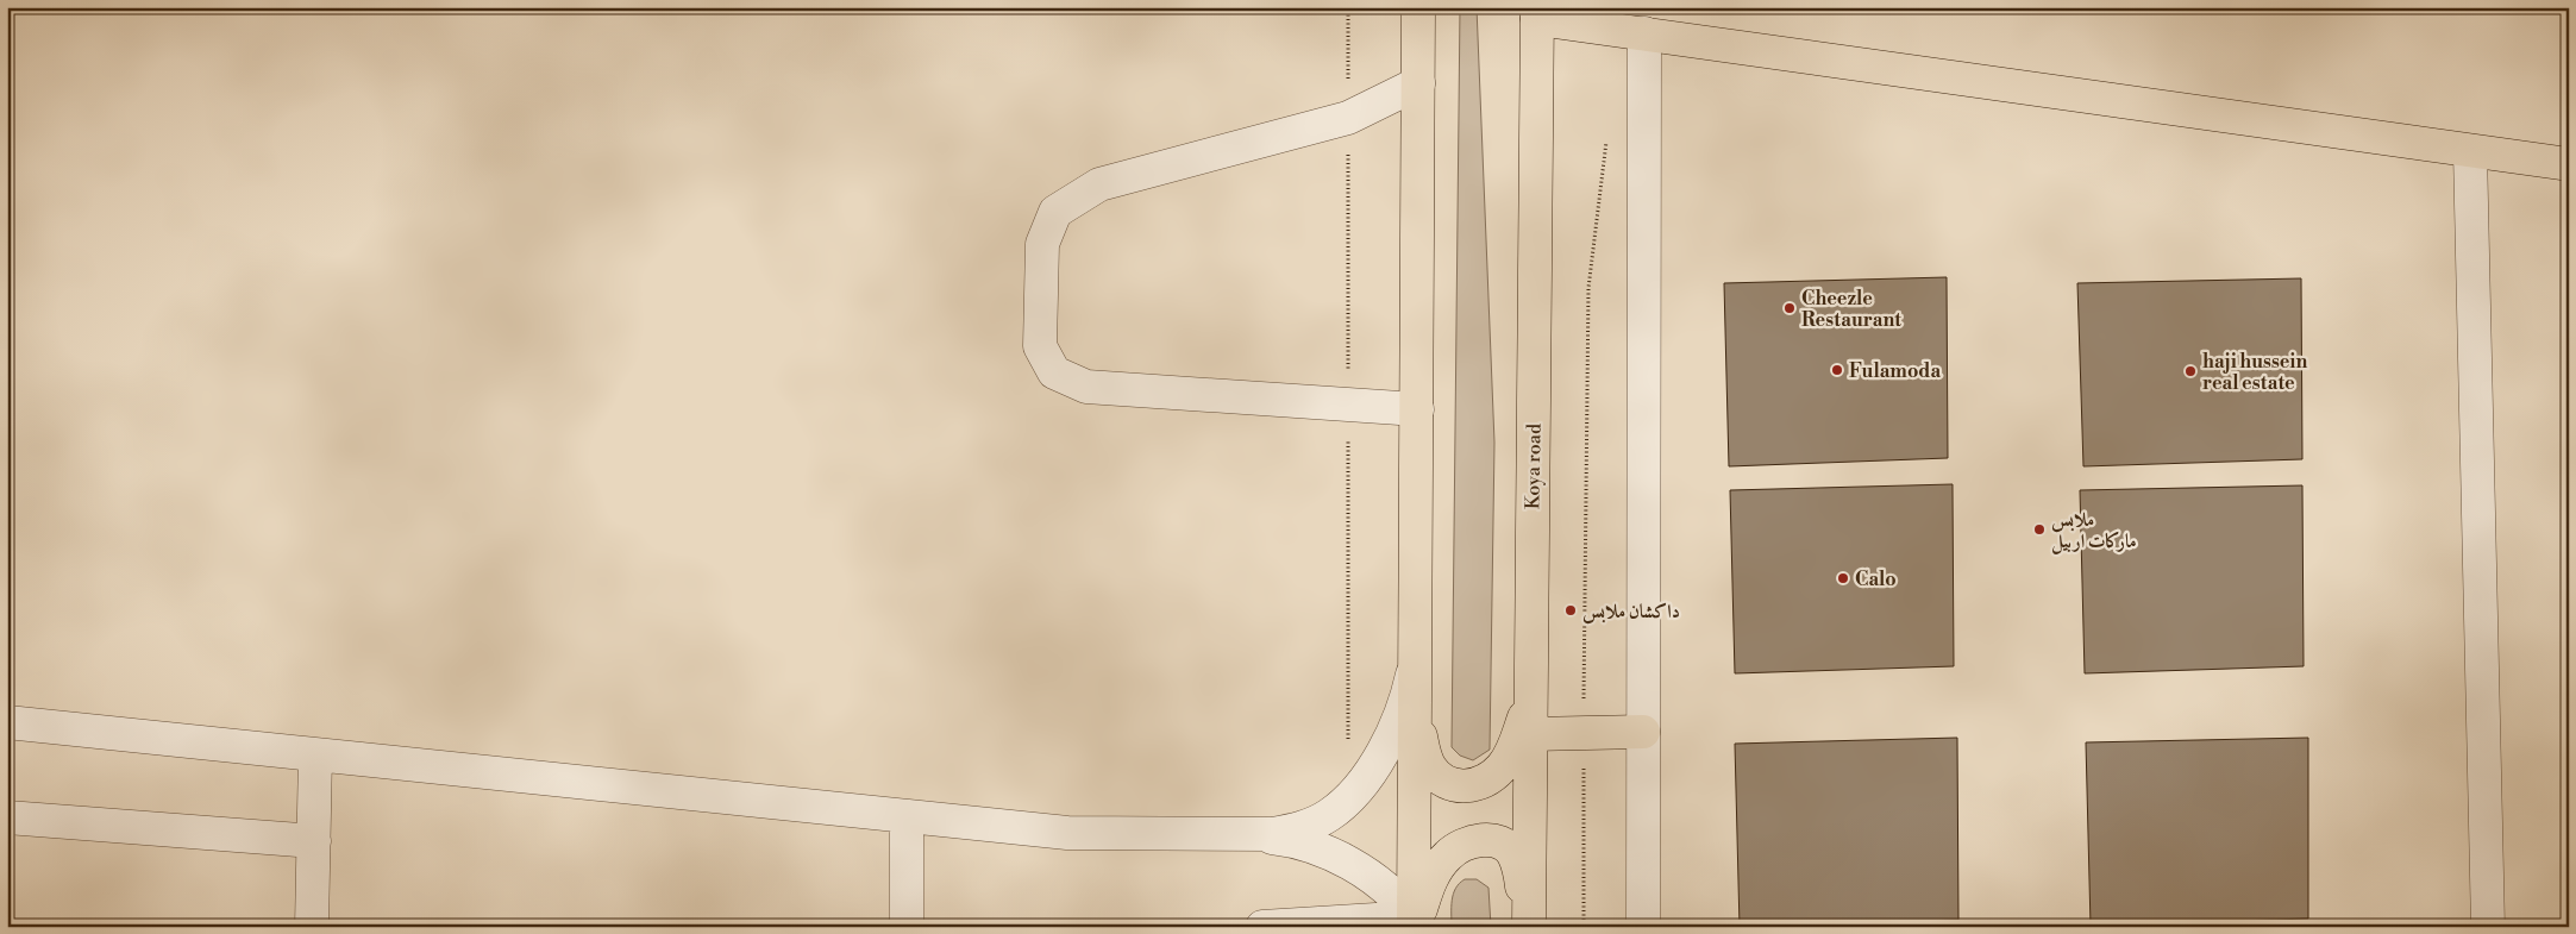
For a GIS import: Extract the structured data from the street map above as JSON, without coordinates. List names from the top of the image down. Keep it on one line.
{"streets":{"main road":["Koya road"]},"places":["Cheezle Restaurant","Fulamoda","haji hussein real estate","ملابس ماركات اربيل","Calo","داكشان ملابس"]}
